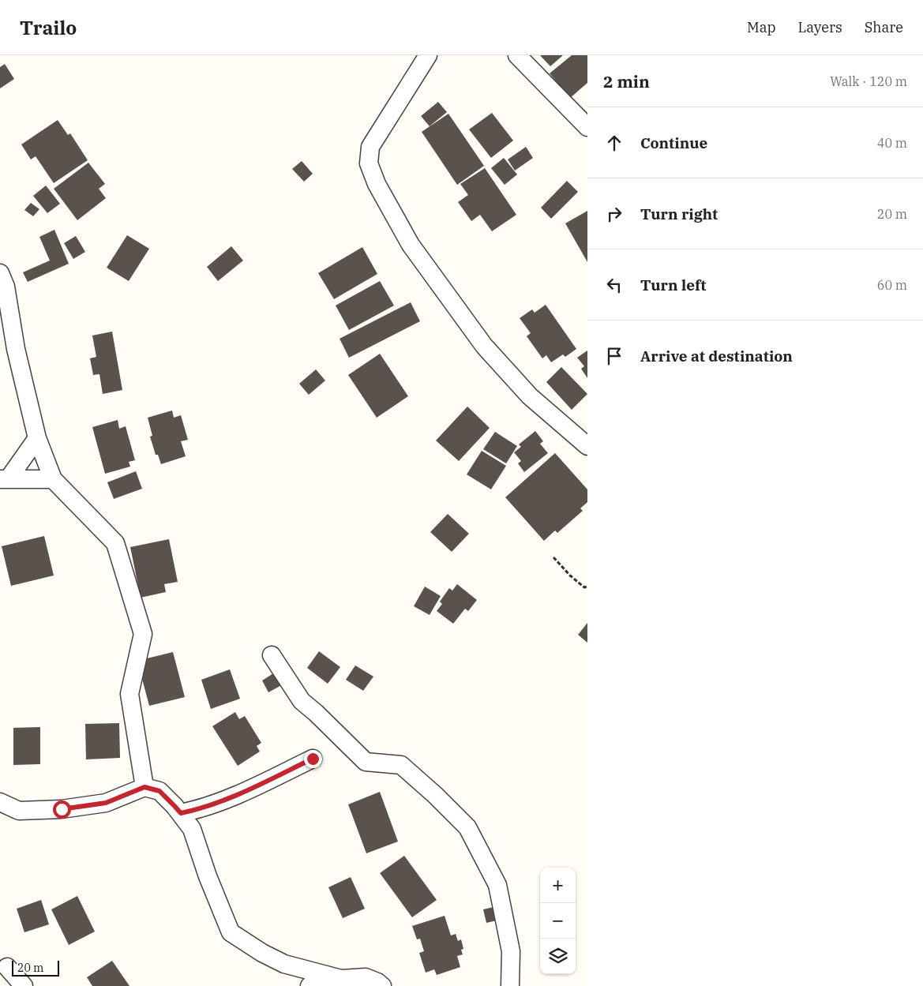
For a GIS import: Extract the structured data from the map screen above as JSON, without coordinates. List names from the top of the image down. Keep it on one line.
{"scale_bar":"20 m","page":{"header":"Trailo","nav":["Map","Layers","Share"],"heading":["2 min","Walk · 120 m"],"list":[["Continue","40 m"],["Turn right","20 m"],["Turn left","60 m"],"Arrive at destination"],"map_buttons":["+","−"],"scale":"20 m"}}
